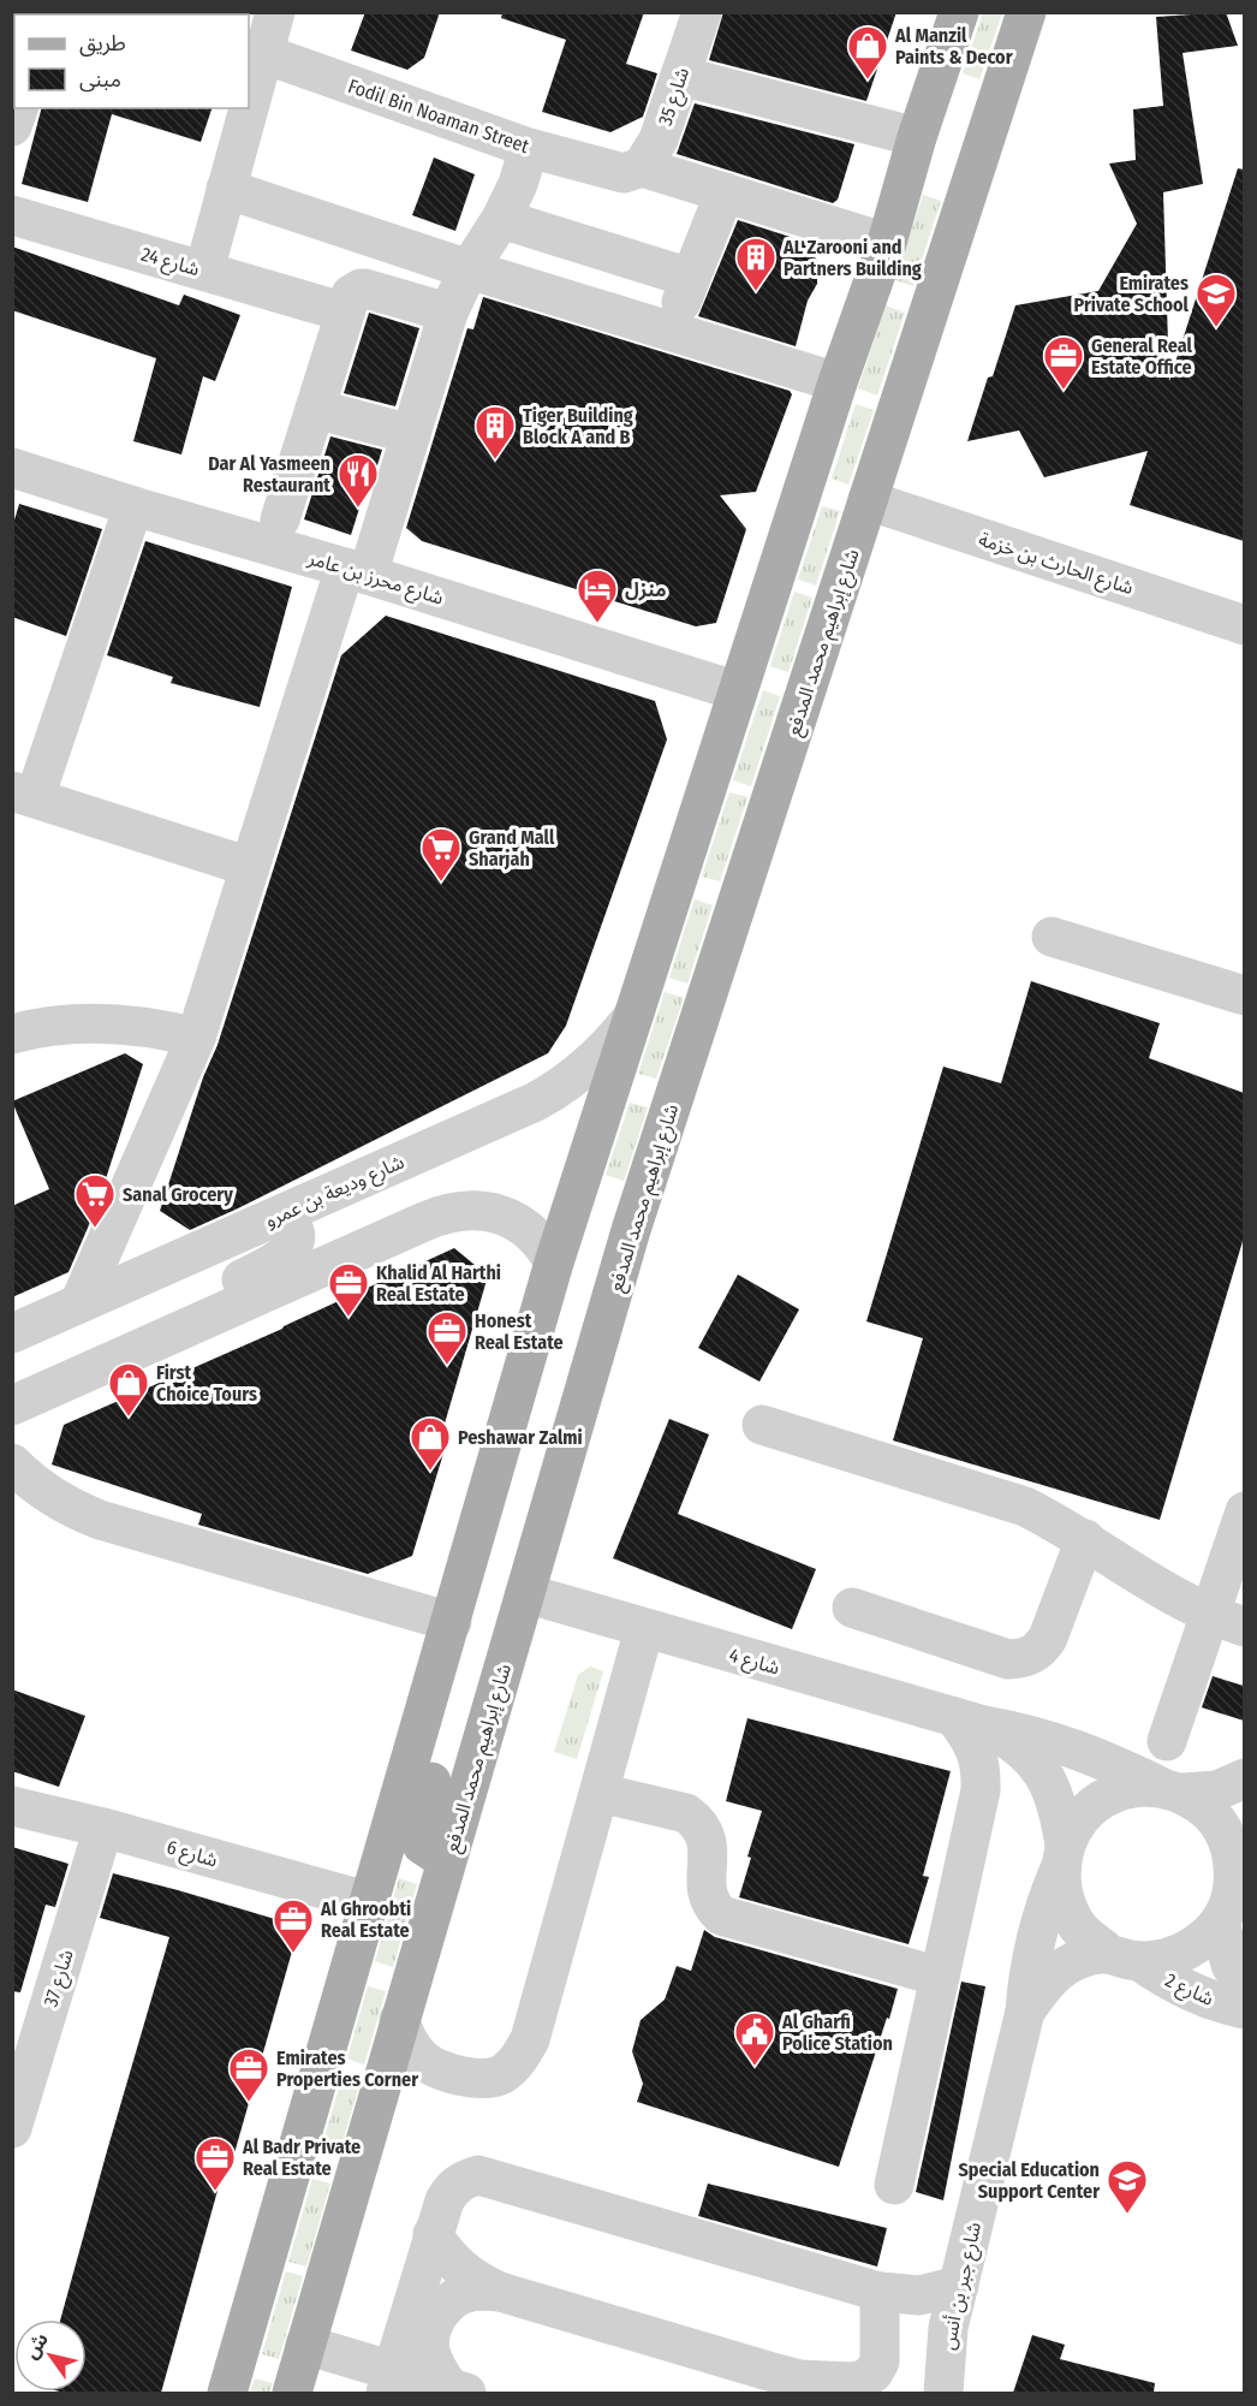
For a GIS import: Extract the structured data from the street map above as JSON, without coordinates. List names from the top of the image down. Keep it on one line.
{"streets":{"main road":["شارع إبراهيم محمد المدفع"],"street":["شارع 35","Fodil Bin Noaman Street","شارع 24","شارع الحارث بن خزمة","شارع محرز بن عامر","شارع وديعة بن عمرو","شارع 4","شارع 6","شارع 37","شارع 2","شارع جبر بن أنس"]},"crossings":[["شارع 35","Fodil Bin Noaman Street"],["شارع الحارث بن خزمة","شارع إبراهيم محمد المدفع"],["شارع إبراهيم محمد المدفع","شارع 4"],["شارع 4","شارع 2"],["شارع 4","شارع جبر بن أنس"],["شارع 6","شارع 37"],["شارع 2","شارع جبر بن أنس"]],"places":{"shop":["Al Manzil Paints & Decor","First Choice Tours","Peshawar Zalmi"],"building":["AL Zarooni and Partners Building","Tiger Building Block A and B"],"school or university":["Emirates Private School","Special Education Support Center"],"office":["General Real Estate Office","Khalid Al Harthi Real Estate","Honest Real Estate","Al Ghroobti Real Estate","Emirates Properties Corner","Al Badr Private Real Estate"],"restaurant":["Dar Al Yasmeen Restaurant"],"hotel":["منزل"],"supermarket":["Grand Mall Sharjah","Sanal Grocery"],"public building":["Al Gharfi Police Station"]},"legend":["طريق","مبنى"],"north":"top left"}
